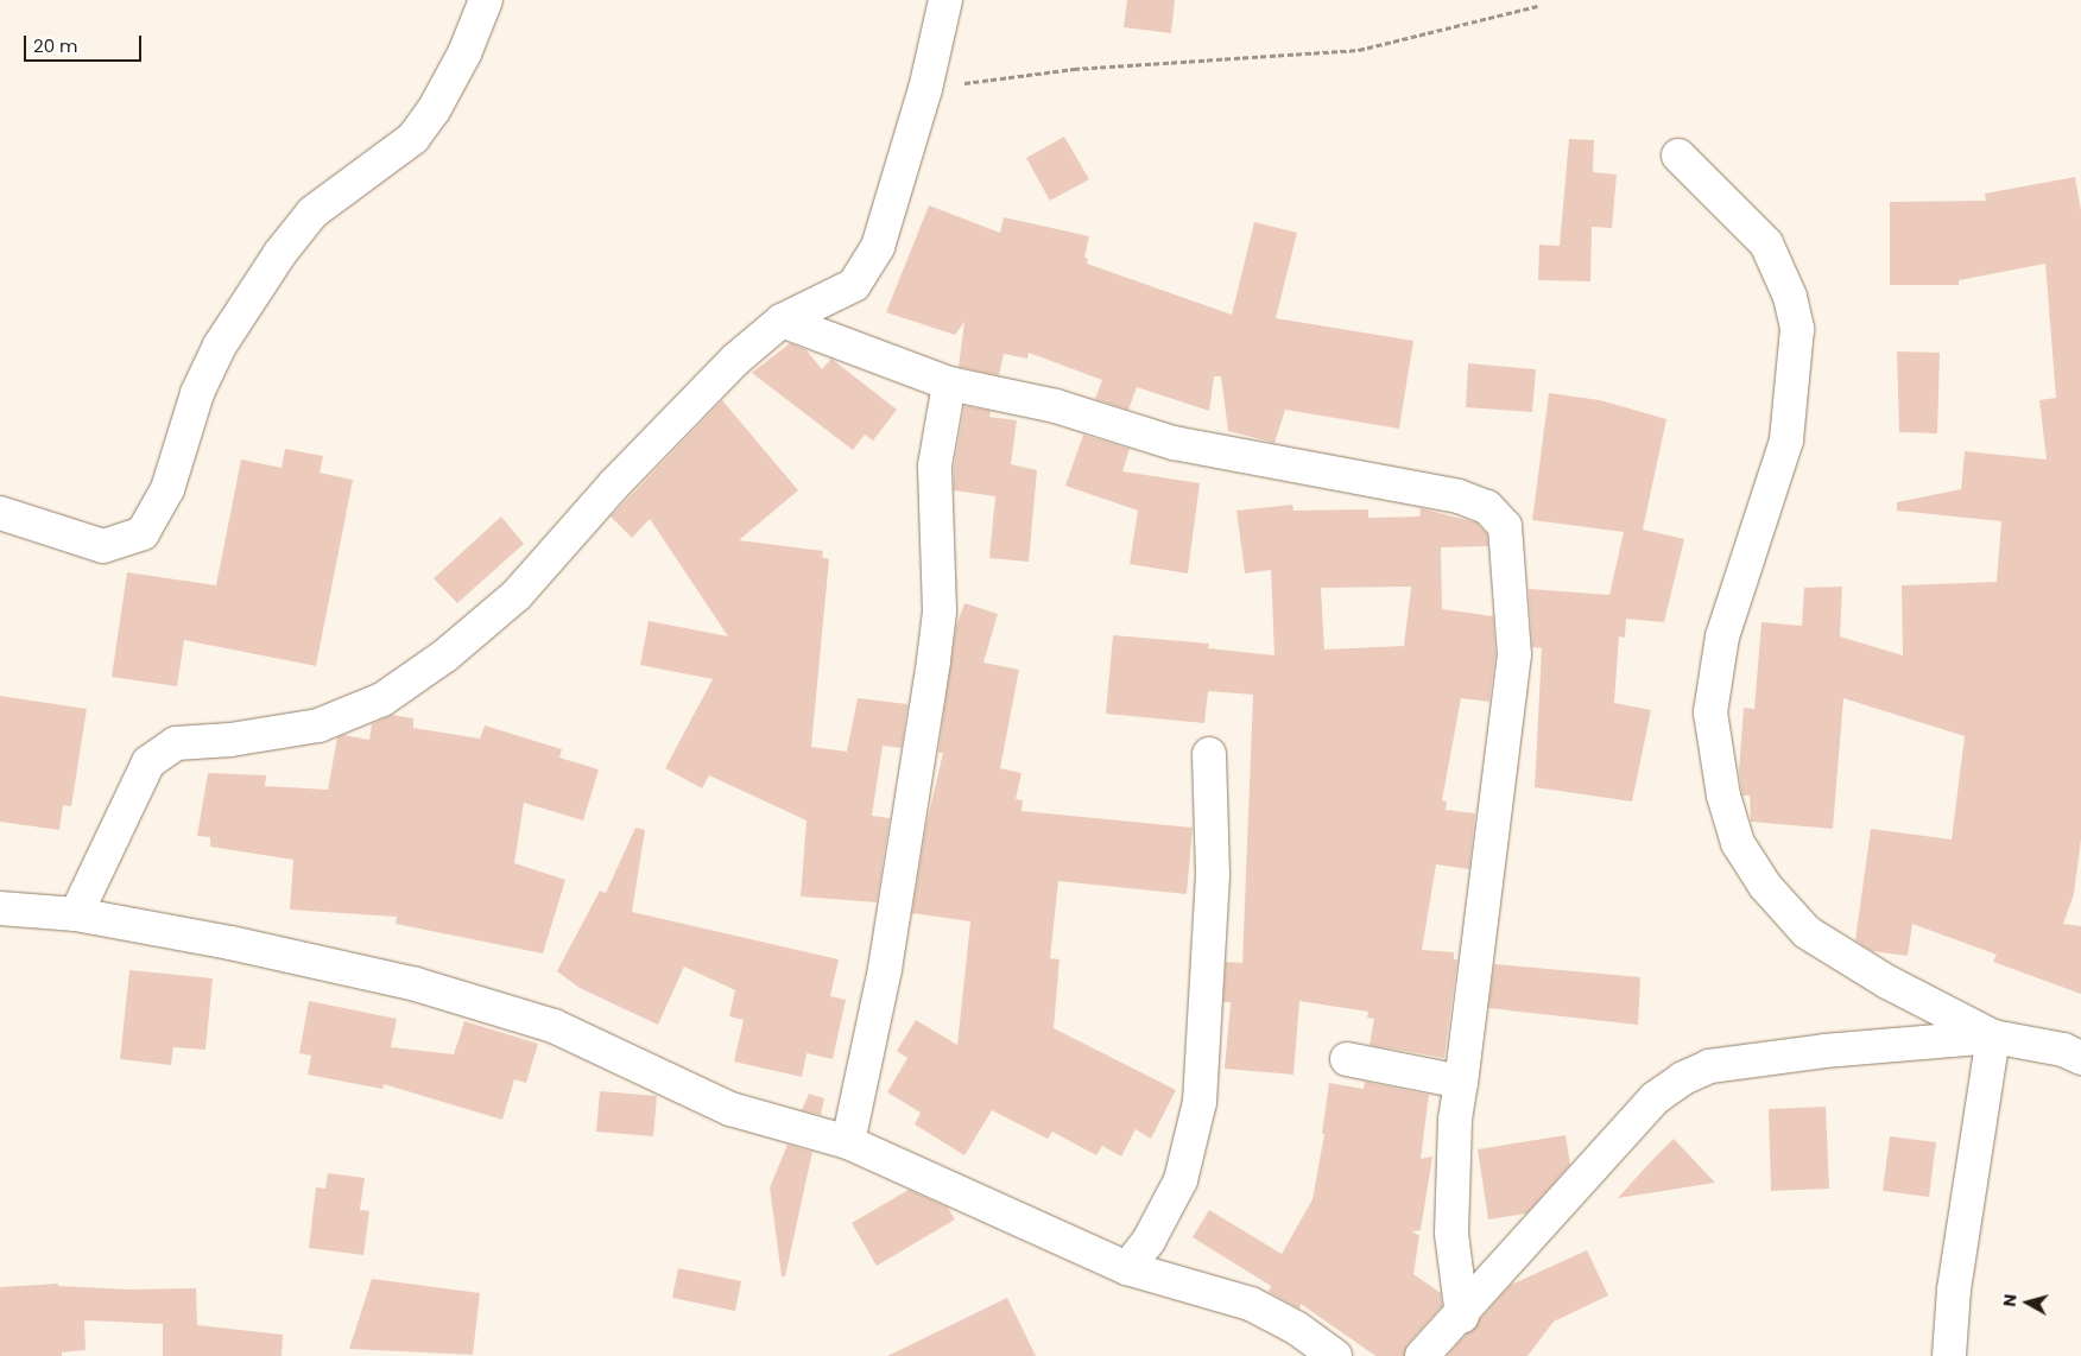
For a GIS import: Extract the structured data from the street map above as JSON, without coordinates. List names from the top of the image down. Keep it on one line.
{"scale_bar":"20 m","north":"left"}
